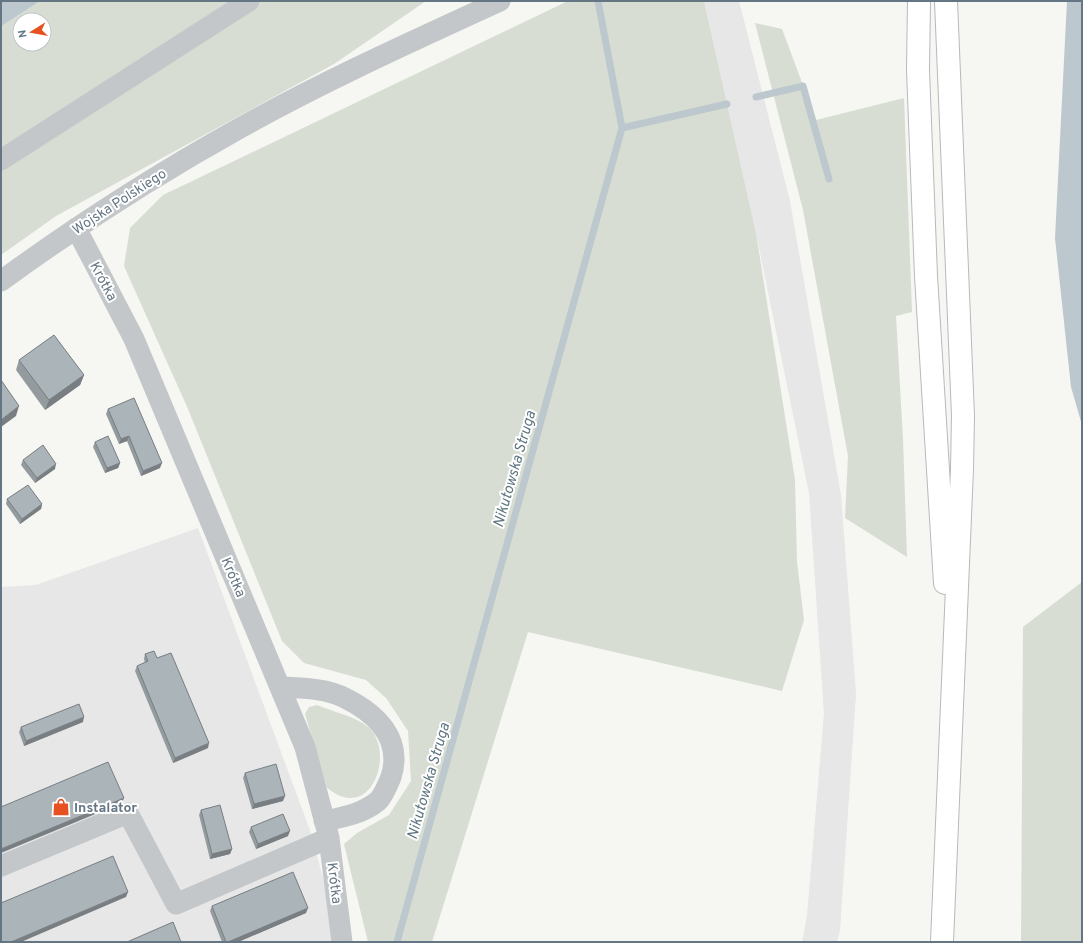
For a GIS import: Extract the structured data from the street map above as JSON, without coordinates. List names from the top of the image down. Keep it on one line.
{"streets":{"street":["Wojska Polskiego","Krótka"]},"crossings":[["Wojska Polskiego","Krótka"]],"water":["Nikutowska Struga"],"places":{"shop":["Instalator"]},"north":"left"}
